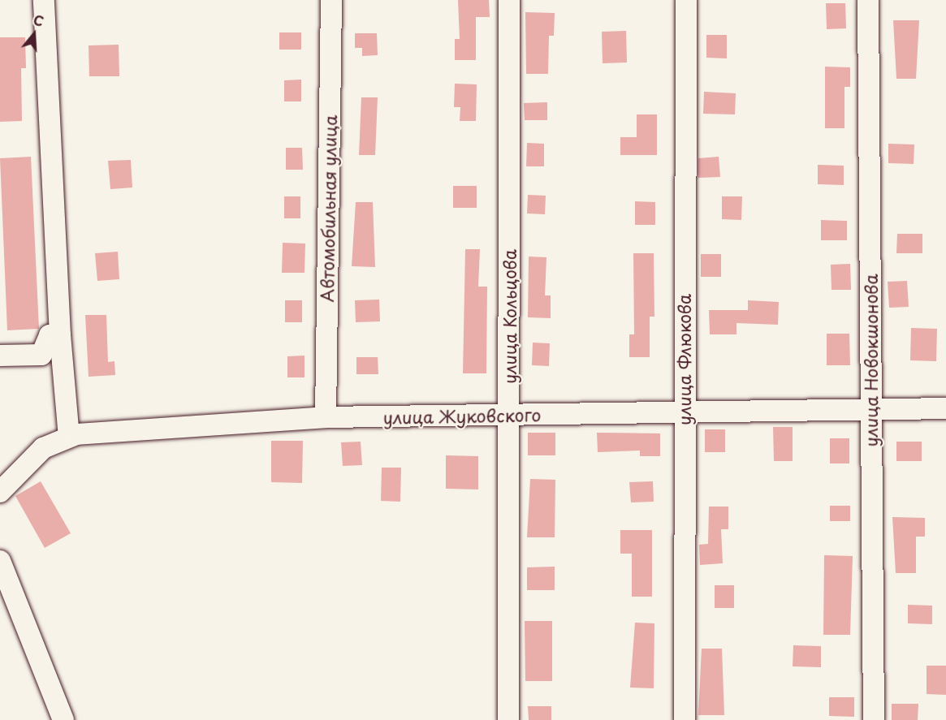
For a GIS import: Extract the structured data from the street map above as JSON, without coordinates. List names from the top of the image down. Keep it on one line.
{"streets":{"street":["Автомобильная улица","улица Кольцова","улица Флюкова","улица Новокшонова","улица Жуковского"]},"crossings":[["Автомобильная улица","улица Жуковского"],["улица Кольцова","улица Жуковского"],["улица Флюкова","улица Жуковского"],["улица Новокшонова","улица Жуковского"]],"north":"top"}
